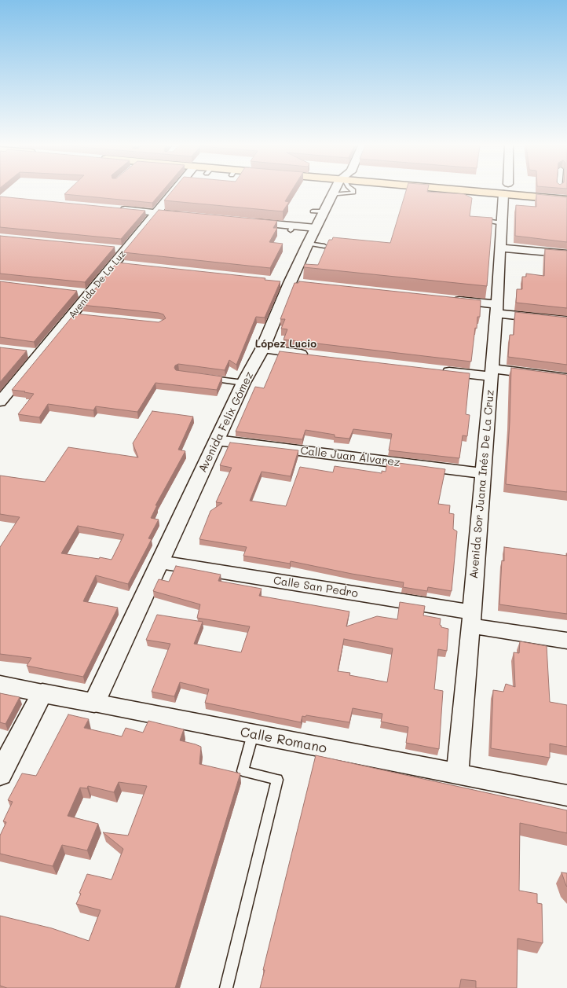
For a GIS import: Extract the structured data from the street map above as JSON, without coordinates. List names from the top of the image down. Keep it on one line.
{"streets":{"main road":["Avenida Felix Gómez","Calle Romano"],"street":["Avenida De La Luz","Calle Juan Álvarez","Avenida Sor Juana Inés De La Cruz","Calle San Pedro"]},"crossings":[["Avenida Felix Gómez","Calle Juan Álvarez"],["Avenida Felix Gómez","Calle San Pedro"],["Avenida Felix Gómez","Calle Romano"],["Calle Juan Álvarez","Avenida Sor Juana Inés De La Cruz"],["Avenida Sor Juana Inés De La Cruz","Calle San Pedro"],["Avenida Sor Juana Inés De La Cruz","Calle Romano"]],"districts":["López Lucio"]}
